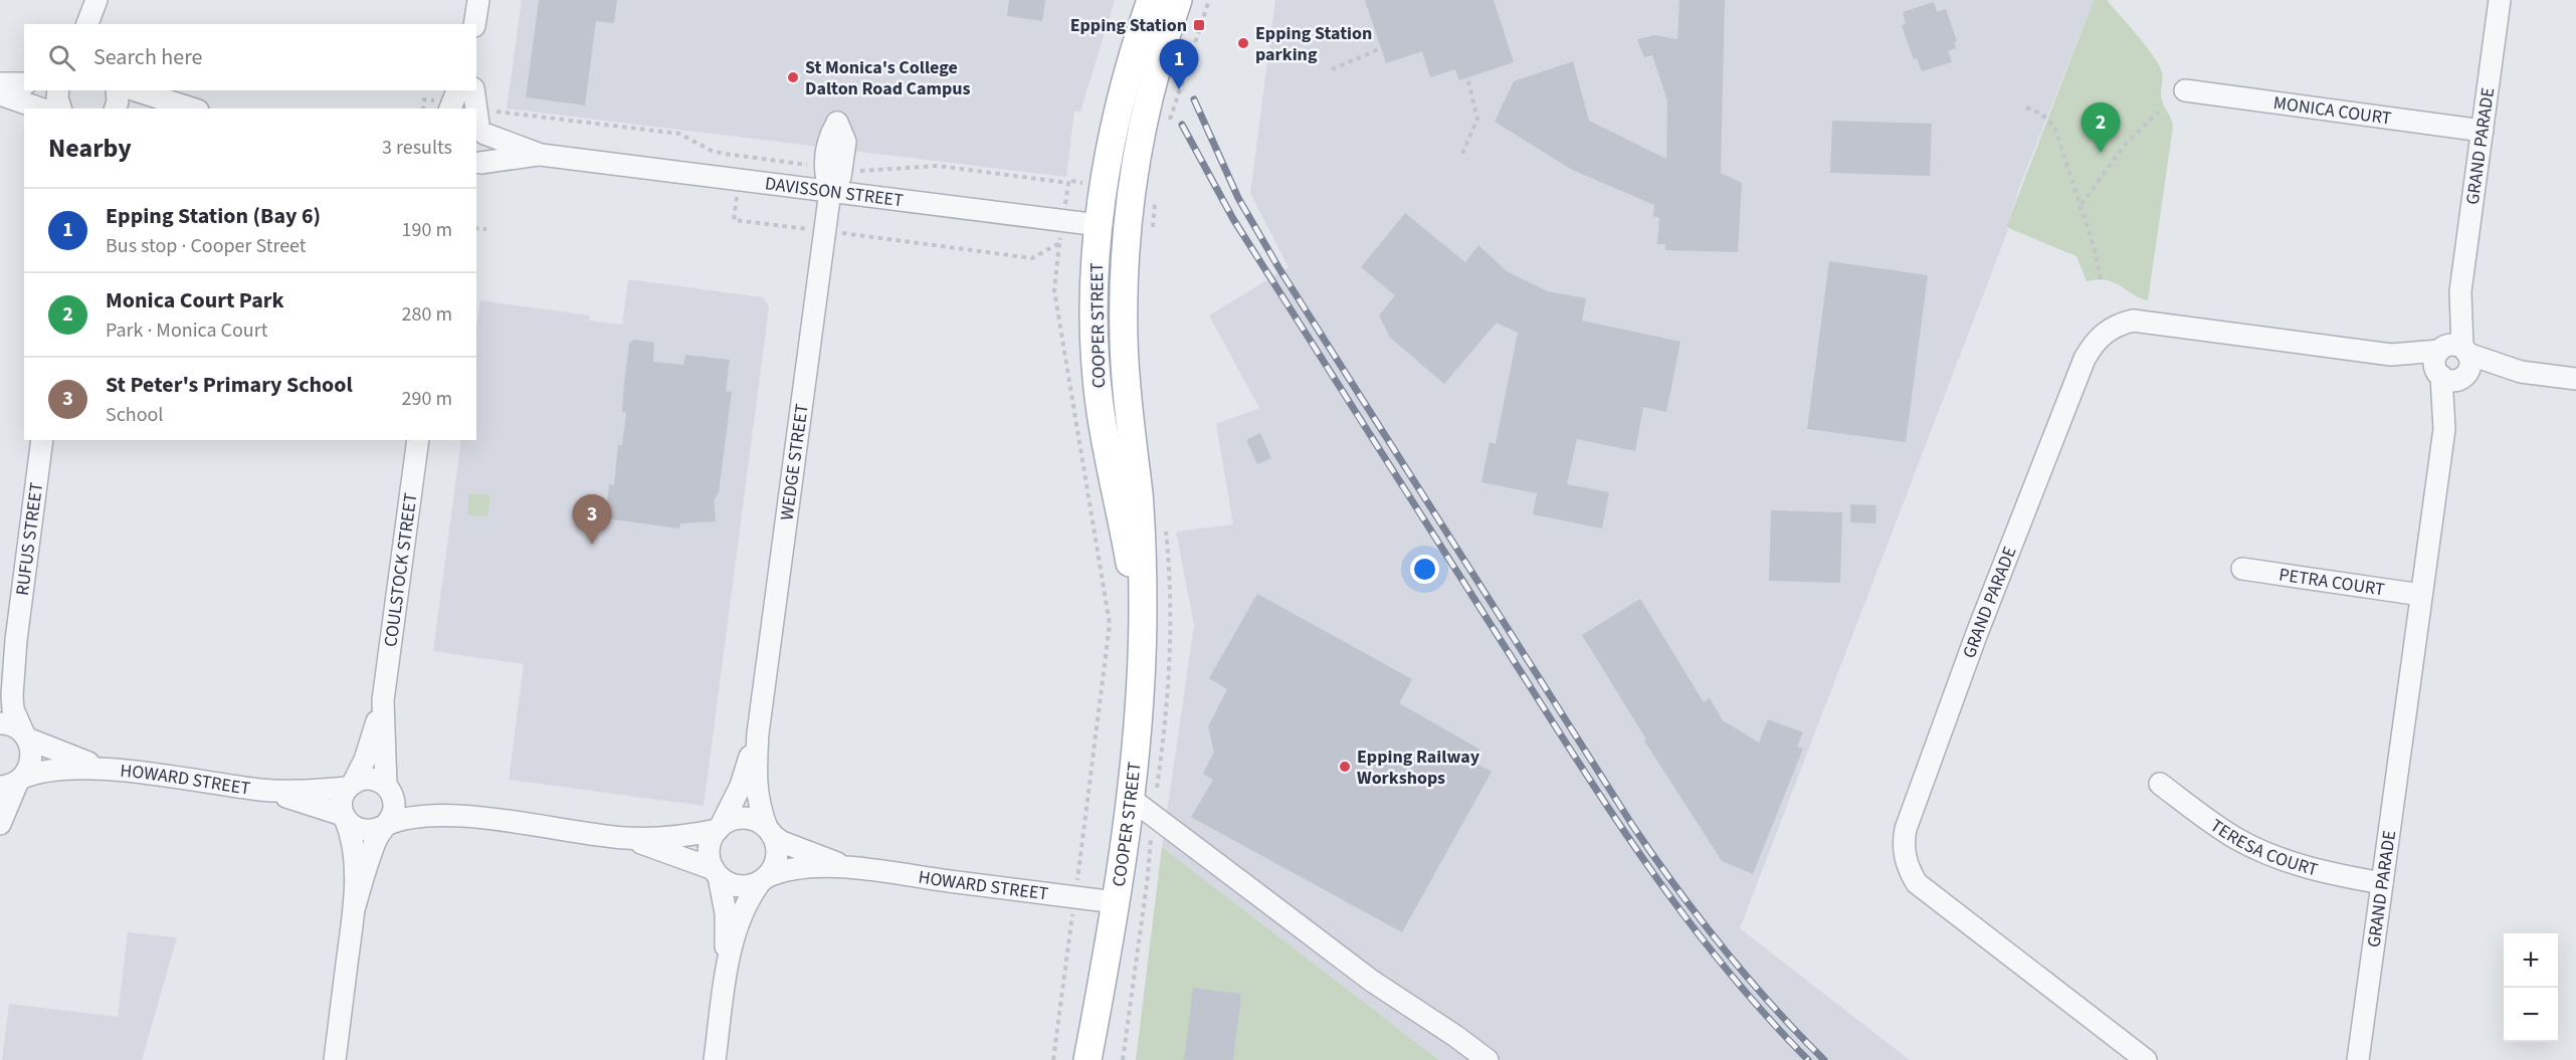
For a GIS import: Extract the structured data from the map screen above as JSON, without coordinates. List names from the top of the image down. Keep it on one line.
{"streets":{"main road":["DAVISSON STREET","COOPER STREET"],"street":["MONICA COURT","GRAND PARADE","WEDGE STREET","RUFUS STREET","COULSTOCK STREET","PETRA COURT","HOWARD STREET","TERESA COURT"]},"crossings":[["MONICA COURT","GRAND PARADE"],["GRAND PARADE","PETRA COURT"],["GRAND PARADE","TERESA COURT"],["DAVISSON STREET","COOPER STREET"],["DAVISSON STREET","WEDGE STREET"],["COOPER STREET","HOWARD STREET"],["WEDGE STREET","HOWARD STREET"],["RUFUS STREET","HOWARD STREET"],["COULSTOCK STREET","HOWARD STREET"]],"places":{"transit":["Epping Station"],"other":["Epping Station parking","St Monica's College Dalton Road Campus","Epping Railway Workshops"]},"page":{"search":"Search here","pins":["1","2","3"],"heading":["Nearby","3 results"],"list":[{"mark":"1","name":"Epping Station (Bay 6)","note":"Bus stop · Cooper Street","value":"190 m"},{"mark":"2","name":"Monica Court Park","note":"Park · Monica Court","value":"280 m"},{"mark":"3","name":"St Peter's Primary School","note":"School","value":"290 m"}],"map_buttons":["+","−"]}}
